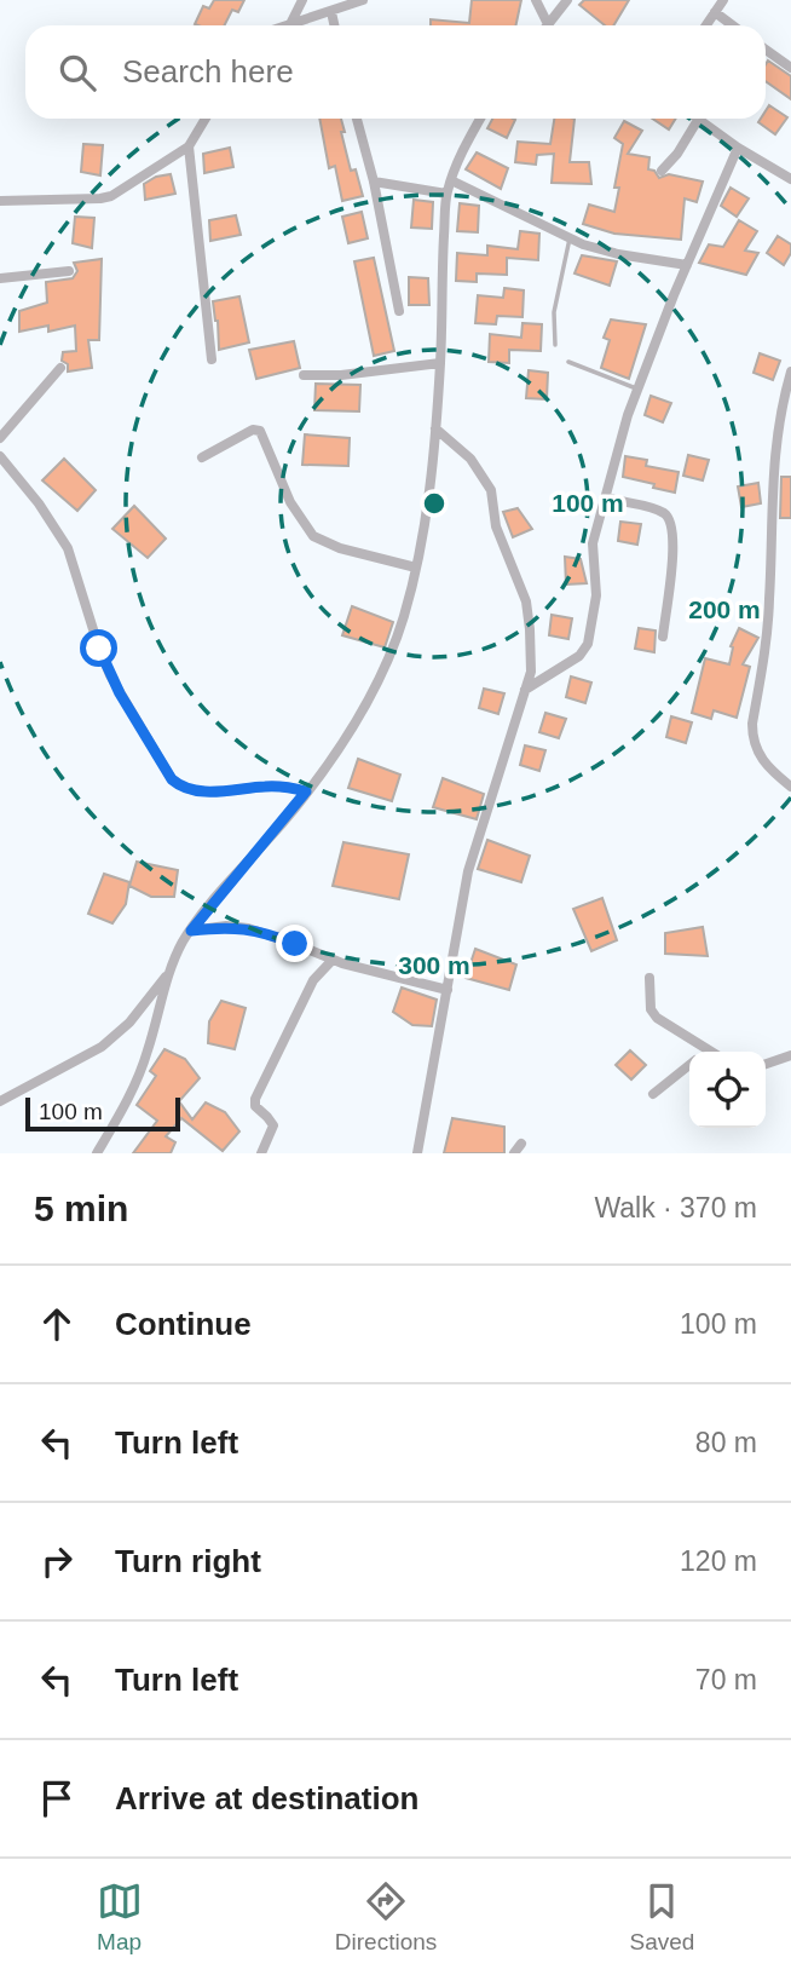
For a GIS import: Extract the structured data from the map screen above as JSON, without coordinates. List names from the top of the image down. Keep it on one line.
{"scale_bar":"100 m","page":{"search":"Search here","scale":"100 m","heading":["5 min","Walk · 370 m"],"list":[["Continue","100 m"],["Turn left","80 m"],["Turn right","120 m"],["Turn left","70 m"],"Arrive at destination"],"nav":["Map","Directions","Saved"]},"rings":["100 m","200 m","300 m"]}
